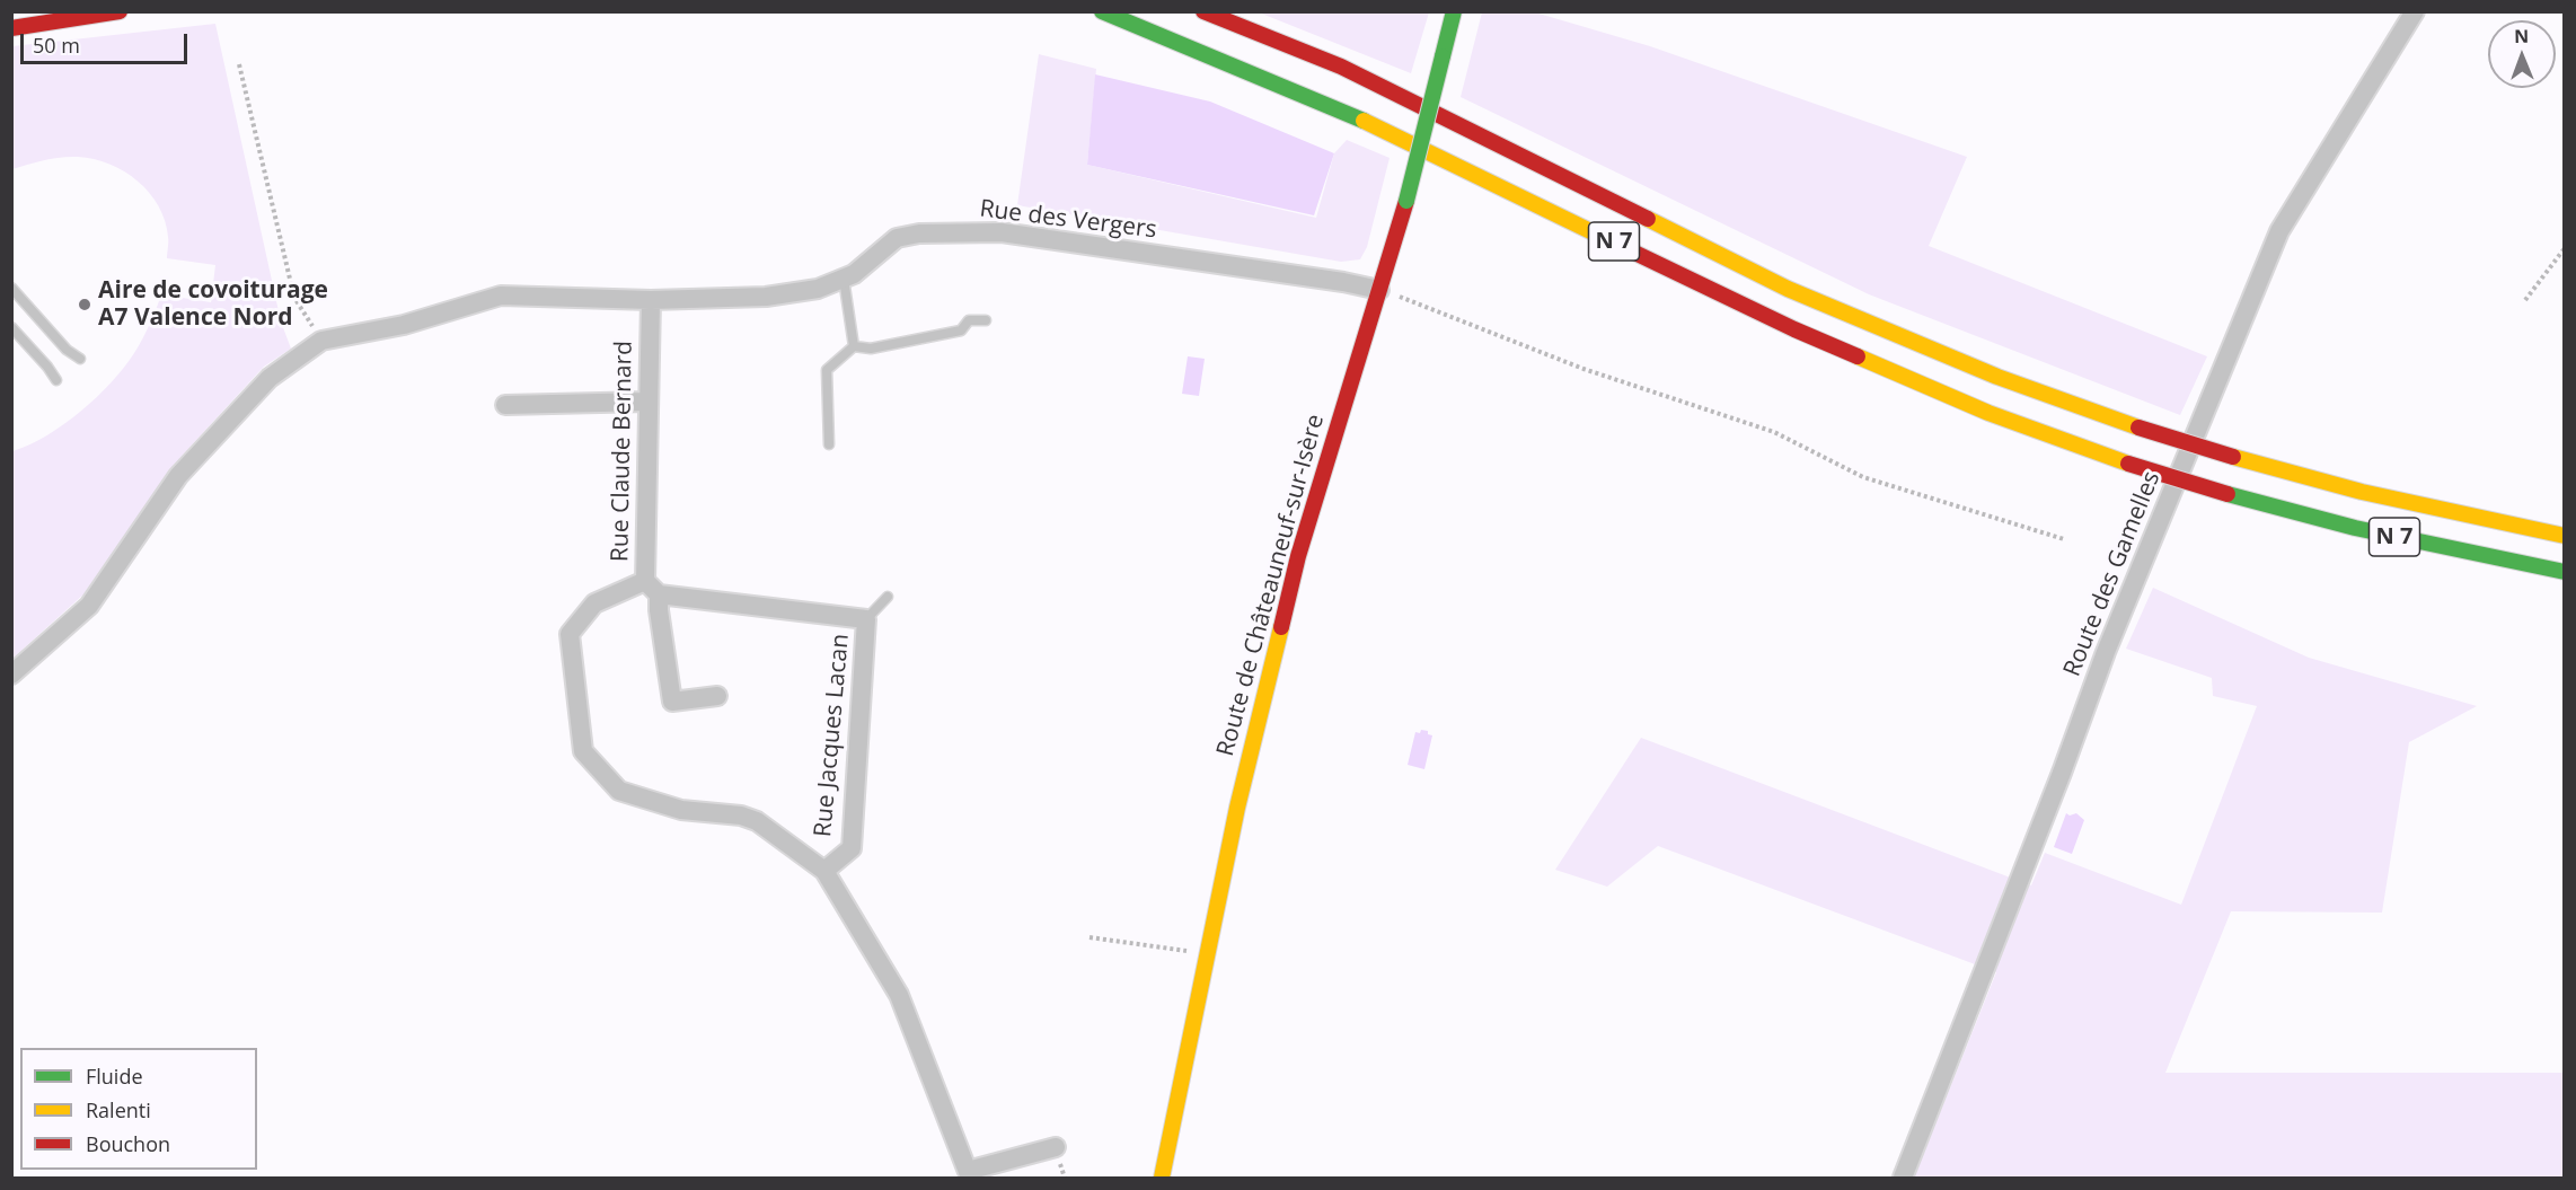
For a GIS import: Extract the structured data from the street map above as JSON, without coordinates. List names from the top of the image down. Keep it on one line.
{"streets":{"main road":["N 7","Route de Châteauneuf-sur-Isère"],"street":["Rue des Vergers","Rue Claude Bernard","Route des Gamelles","Rue Jacques Lacan"]},"crossings":[["Rue des Vergers","Rue Claude Bernard"],["Rue des Vergers","Route de Châteauneuf-sur-Isère"],["Rue Claude Bernard","Rue Jacques Lacan"]],"places":["Aire de covoiturage A7 Valence Nord"],"legend":["Fluide","Ralenti","Bouchon"],"scale_bar":"50 m","north":"top"}
